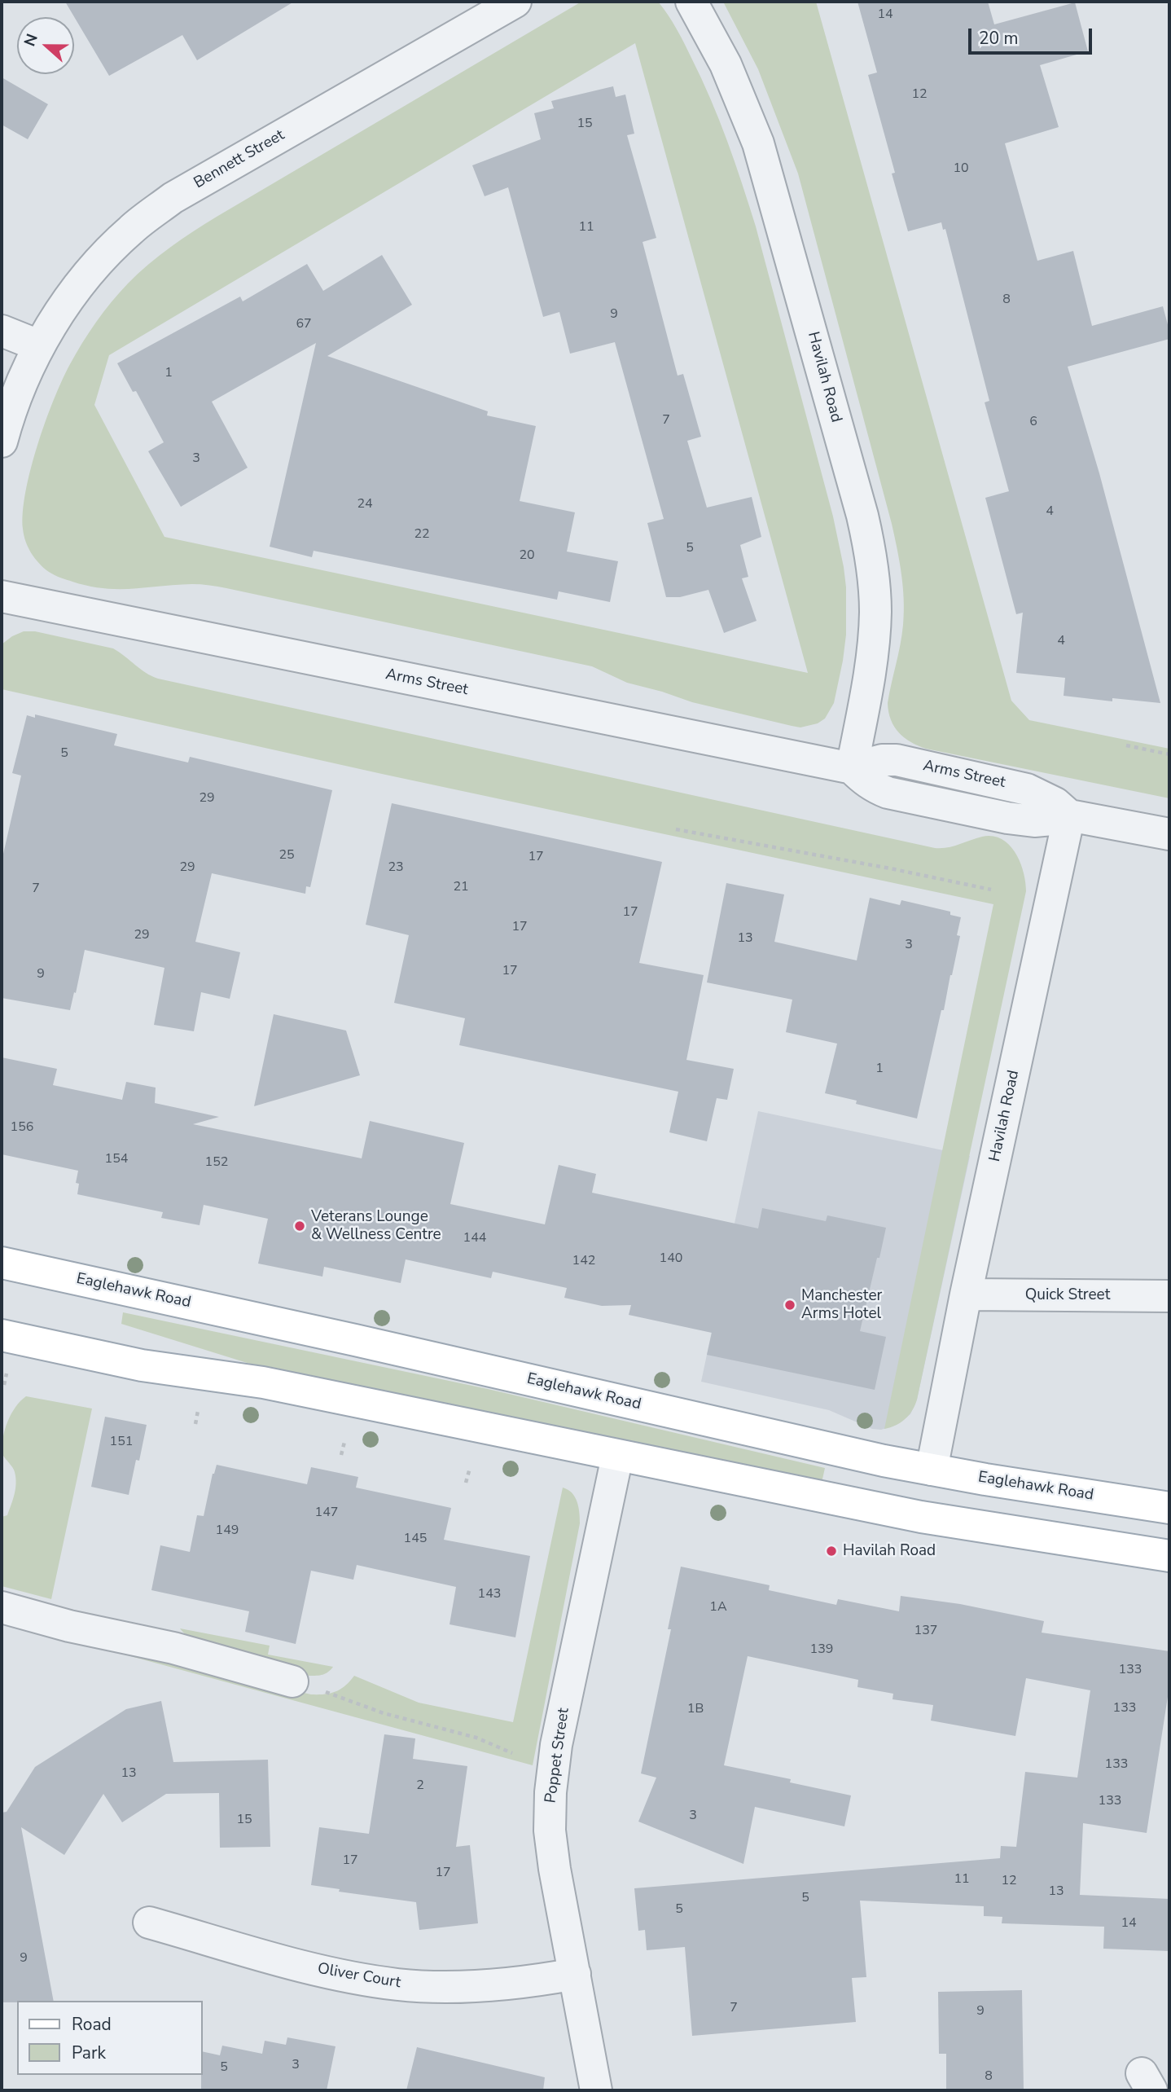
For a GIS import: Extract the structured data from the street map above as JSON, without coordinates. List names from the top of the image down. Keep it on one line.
{"streets":{"main road":["Havilah Road","Eaglehawk Road"],"street":["Bennett Street","Arms Street","Quick Street","Poppet Street","Oliver Court"]},"crossings":[["Havilah Road","Arms Street"],["Havilah Road","Eaglehawk Road"],["Havilah Road","Quick Street"],["Poppet Street","Oliver Court"]],"places":["Veterans Lounge & Wellness Centre","Manchester Arms Hotel","Havilah Road"],"house_numbers":["14","12","15","10","11","8","9","67","1","7","6","3","24","4","22","5","20","4","5","29","25","17","29","23","21","7","17","17","29","13","3","17","9","1","156","154","152","144","140","142","151","147","149","145","143","1A","137","139","133","133","1B","133","13","2","133","3","15","17","17","11","12","13","5","5","14","9","7","9","3","5","8"],"legend":["Road","Park"],"scale_bar":"20 m","north":"left"}
